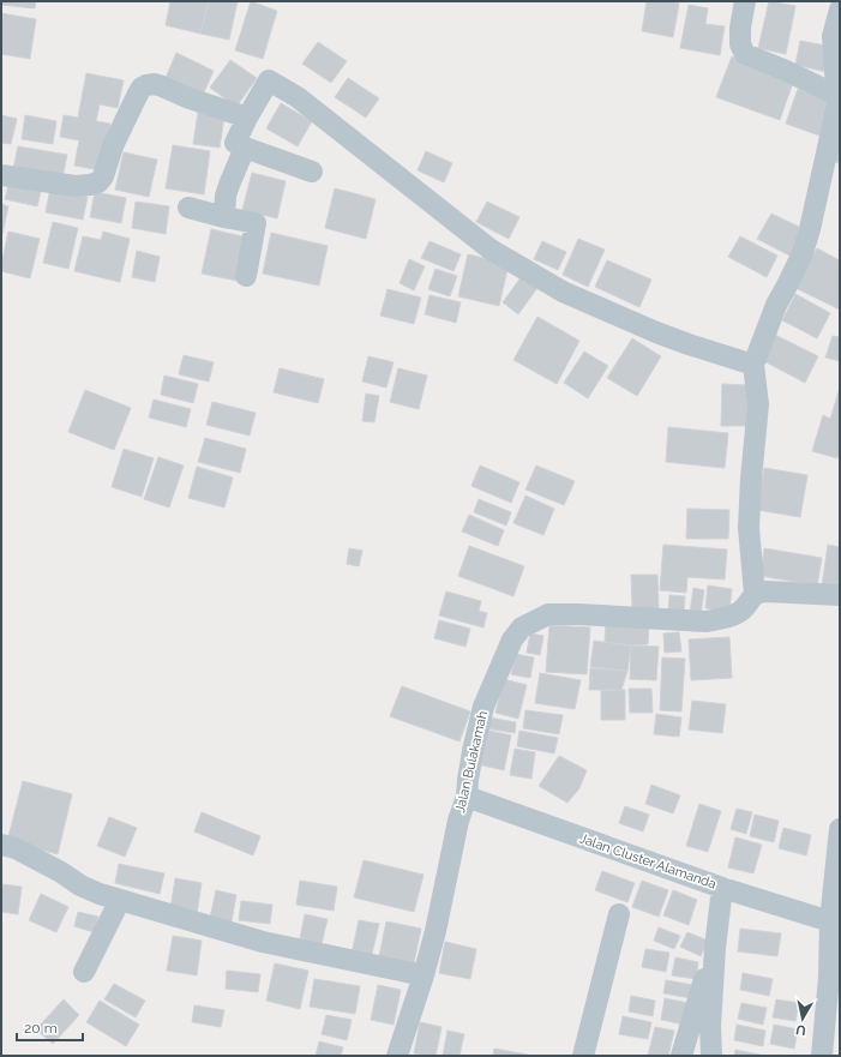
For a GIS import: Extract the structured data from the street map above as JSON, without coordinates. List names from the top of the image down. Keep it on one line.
{"streets":{"street":["Jalan Bulakamah","Jalan Cluster Alamanda"]},"crossings":[["Jalan Bulakamah","Jalan Cluster Alamanda"]],"scale_bar":"20 m","north":"bottom"}
